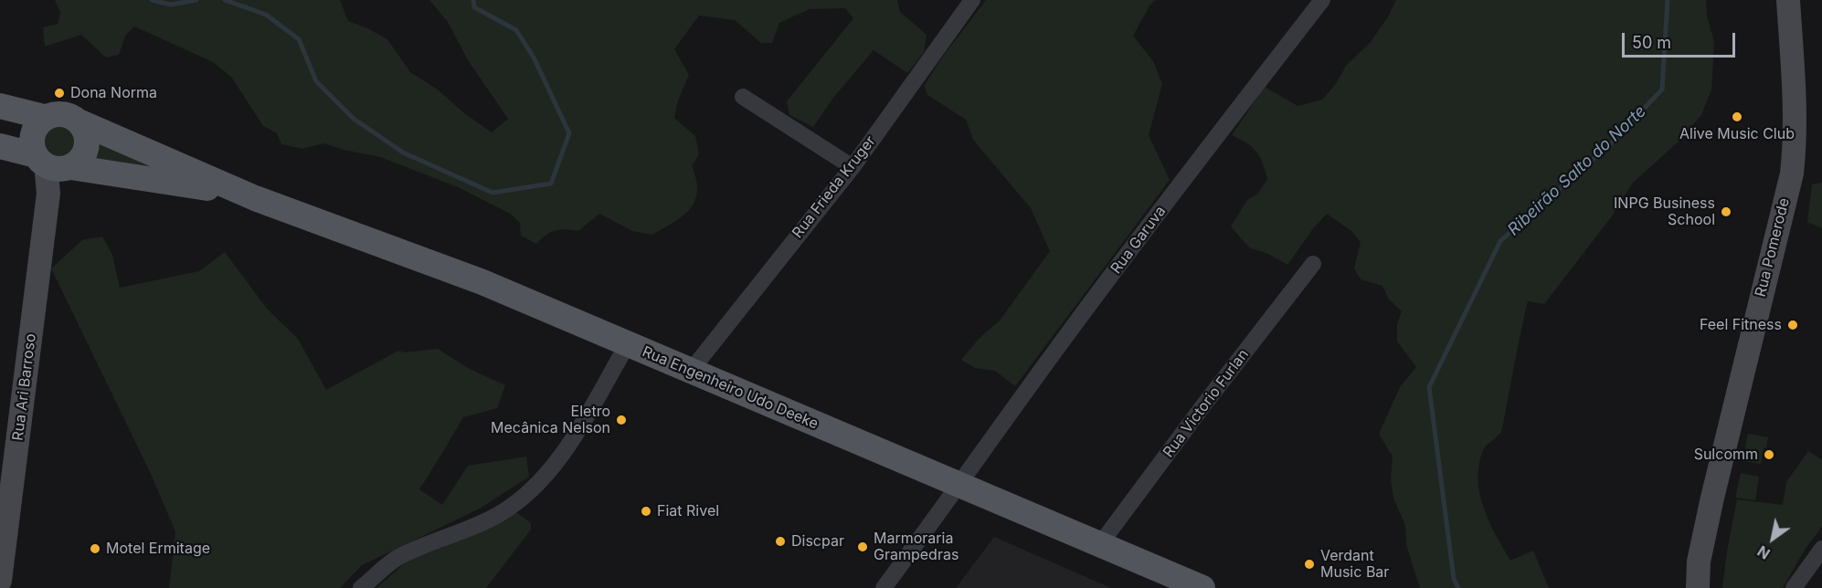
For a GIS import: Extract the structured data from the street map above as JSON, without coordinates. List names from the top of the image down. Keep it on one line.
{"streets":{"main road":["Rua Pomerode","Rua Ari Barroso","Rua Engenheiro Udo Deeke"],"street":["Rua Frieda Kruger","Rua Garuva","Rua Victorio Furlan"]},"crossings":[["Rua Frieda Kruger","Rua Engenheiro Udo Deeke"],["Rua Garuva","Rua Engenheiro Udo Deeke"],["Rua Ari Barroso","Rua Engenheiro Udo Deeke"],["Rua Engenheiro Udo Deeke","Rua Victorio Furlan"]],"water":["Ribeirão Salto do Norte"],"places":["Dona Norma","Alive Music Club","INPG Business School","Feel Fitness","Eletro Mecânica Nelson","Sulcomm","Fiat Rivel","Discpar","Marmoraria Grampedras","Motel Ermitage","Verdant Music Bar"],"scale_bar":"50 m","north":"bottom left"}
